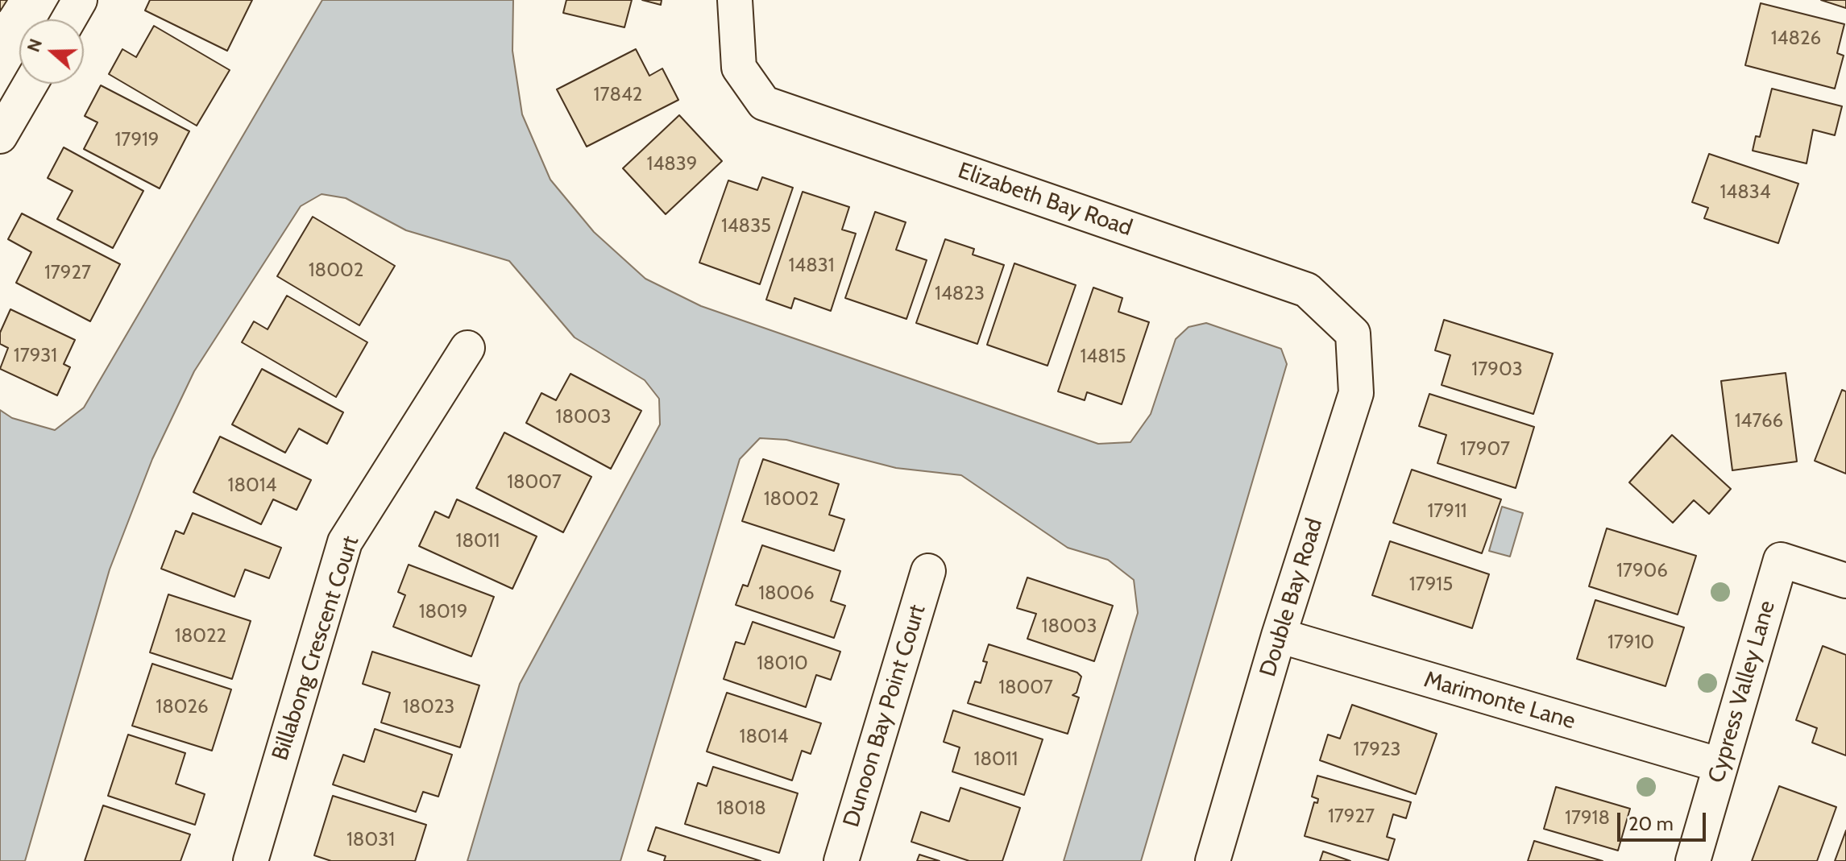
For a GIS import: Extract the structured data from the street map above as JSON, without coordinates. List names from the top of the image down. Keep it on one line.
{"streets":{"street":["Elizabeth Bay Road","Double Bay Road","Billabong Crescent Court","Cypress Valley Lane","Marimonte Lane","Dunoon Bay Point Court"]},"crossings":[["Elizabeth Bay Road","Double Bay Road"],["Double Bay Road","Marimonte Lane"],["Cypress Valley Lane","Marimonte Lane"]],"house_numbers":["14826","17842","17919","14839","14834","14835","14831","18002","17927","14823","17931","14815","17903","18003","14766","17907","18007","18014","18002","17911","18011","17906","17915","18006","18019","18003","18022","17910","18010","18007","18026","18023","18014","17923","18011","18018","17927","17918","18031"],"scale_bar":"20 m","north":"left"}
